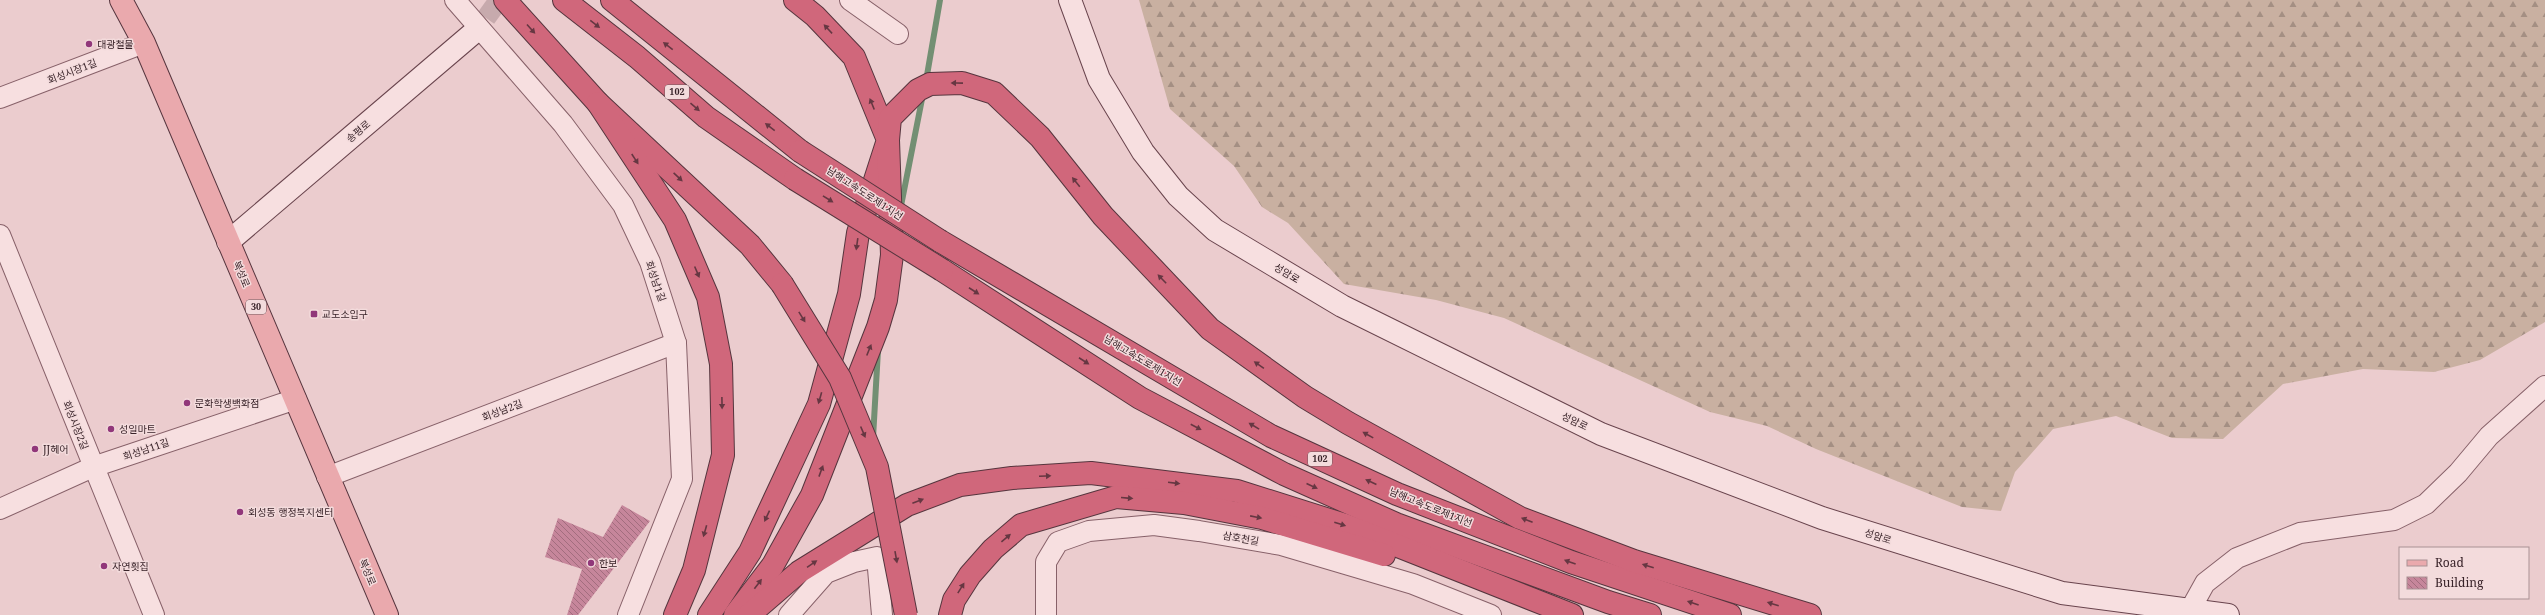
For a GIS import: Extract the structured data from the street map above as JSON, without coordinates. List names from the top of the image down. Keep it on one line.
{"streets":{"highway":["102","남해고속도로제1지선"],"main road":["송평로","성암로","북성로","30"],"street":["회성시장1길","회성남1길","회성남2길","회성시장2길","회성남11길","삼호천길"]},"crossings":[["회성시장1길","북성로"],["송평로","북성로"],["송평로","회성남1길"],["북성로","회성남2길"],["북성로","회성남11길"],["회성남1길","회성남2길"],["회성시장2길","회성남11길"]],"places":{"other":["대광철물","문화학생백화점","성일마트","JJ헤어","회성동 행정복지센터","한보","자연횟집"],"transit":["교도소입구"]},"legend":["Road","Building"]}
